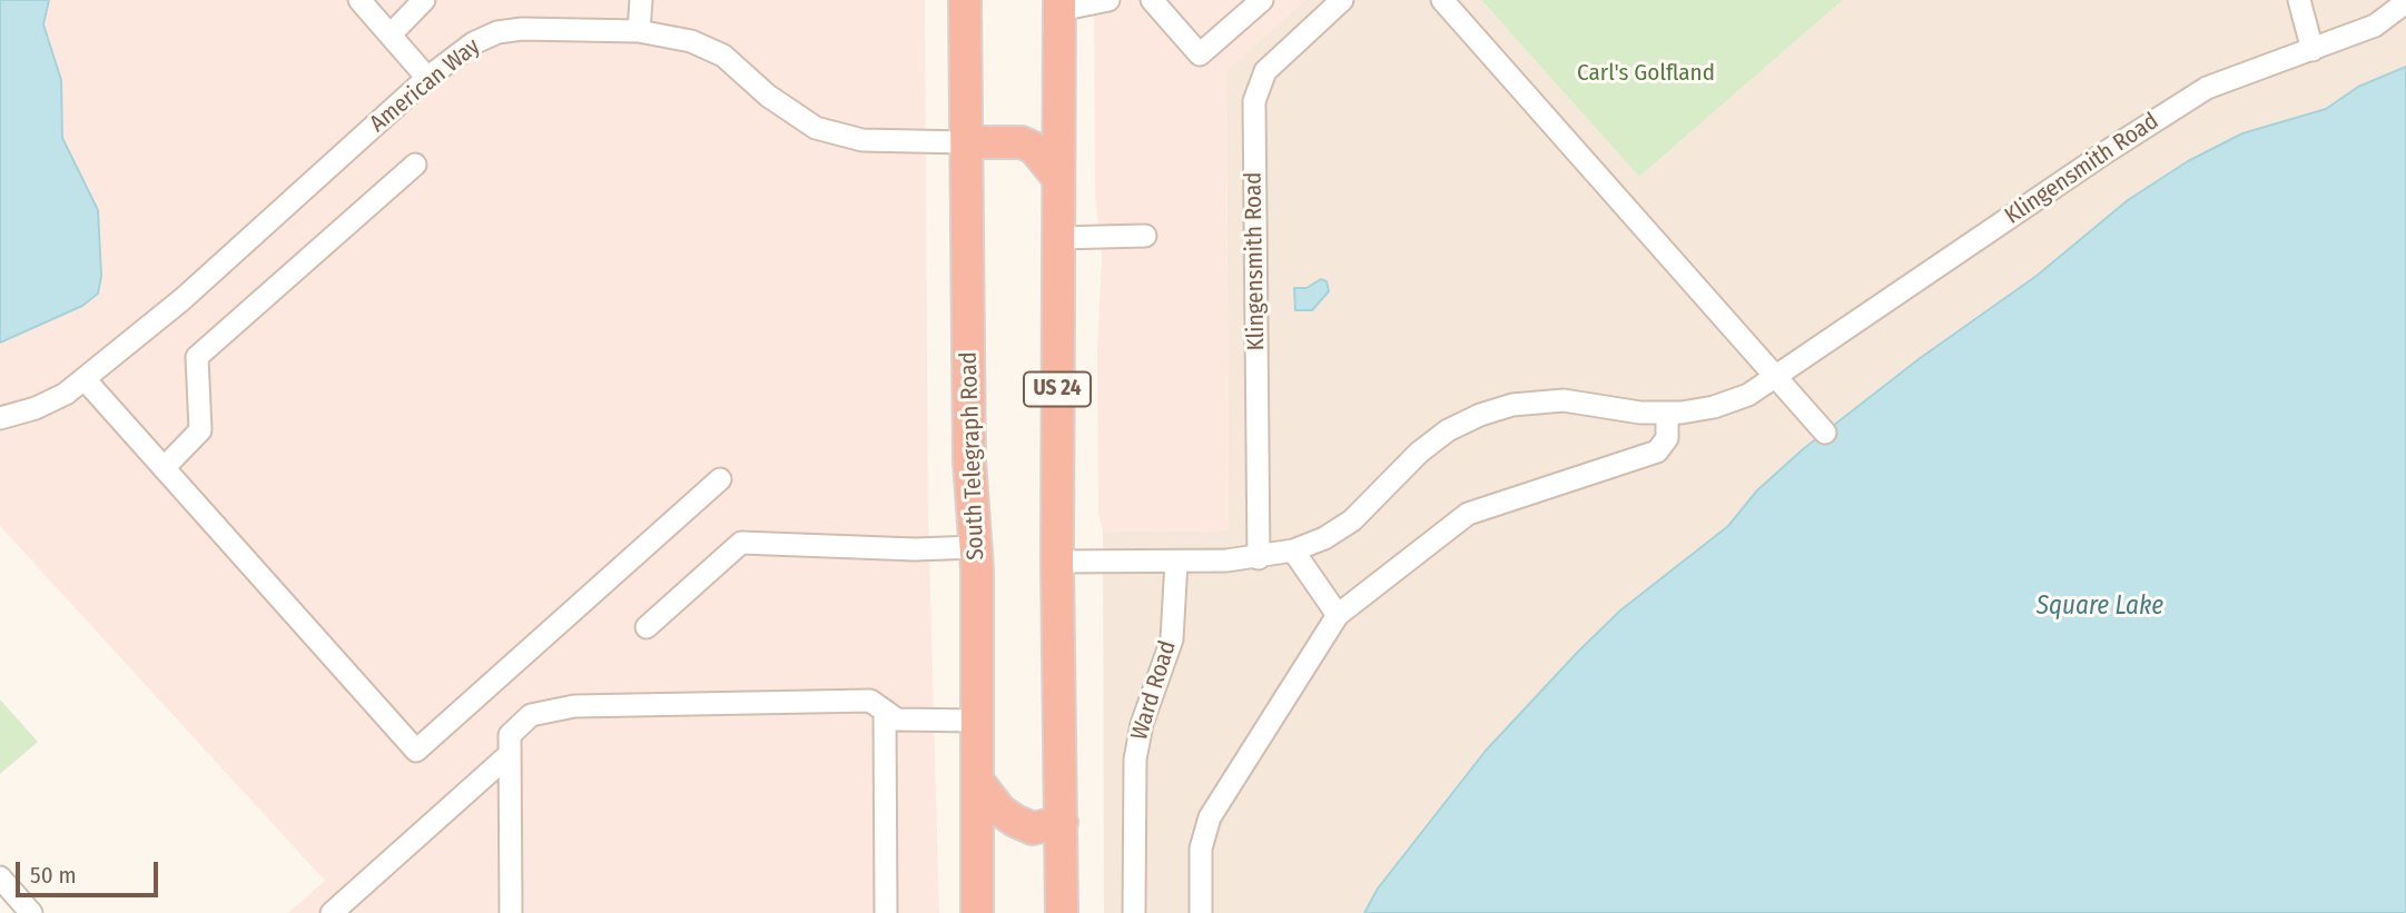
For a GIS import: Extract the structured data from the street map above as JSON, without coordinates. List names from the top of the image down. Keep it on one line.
{"streets":{"highway":["US 24","South Telegraph Road"],"street":["American Way","Klingensmith Road","Ward Road"]},"crossings":[["American Way","South Telegraph Road"],["Klingensmith Road","US 24"],["Klingensmith Road","Ward Road"]],"water":["Square Lake"],"parks":["Carl's Golfland"],"scale_bar":"50 m"}
